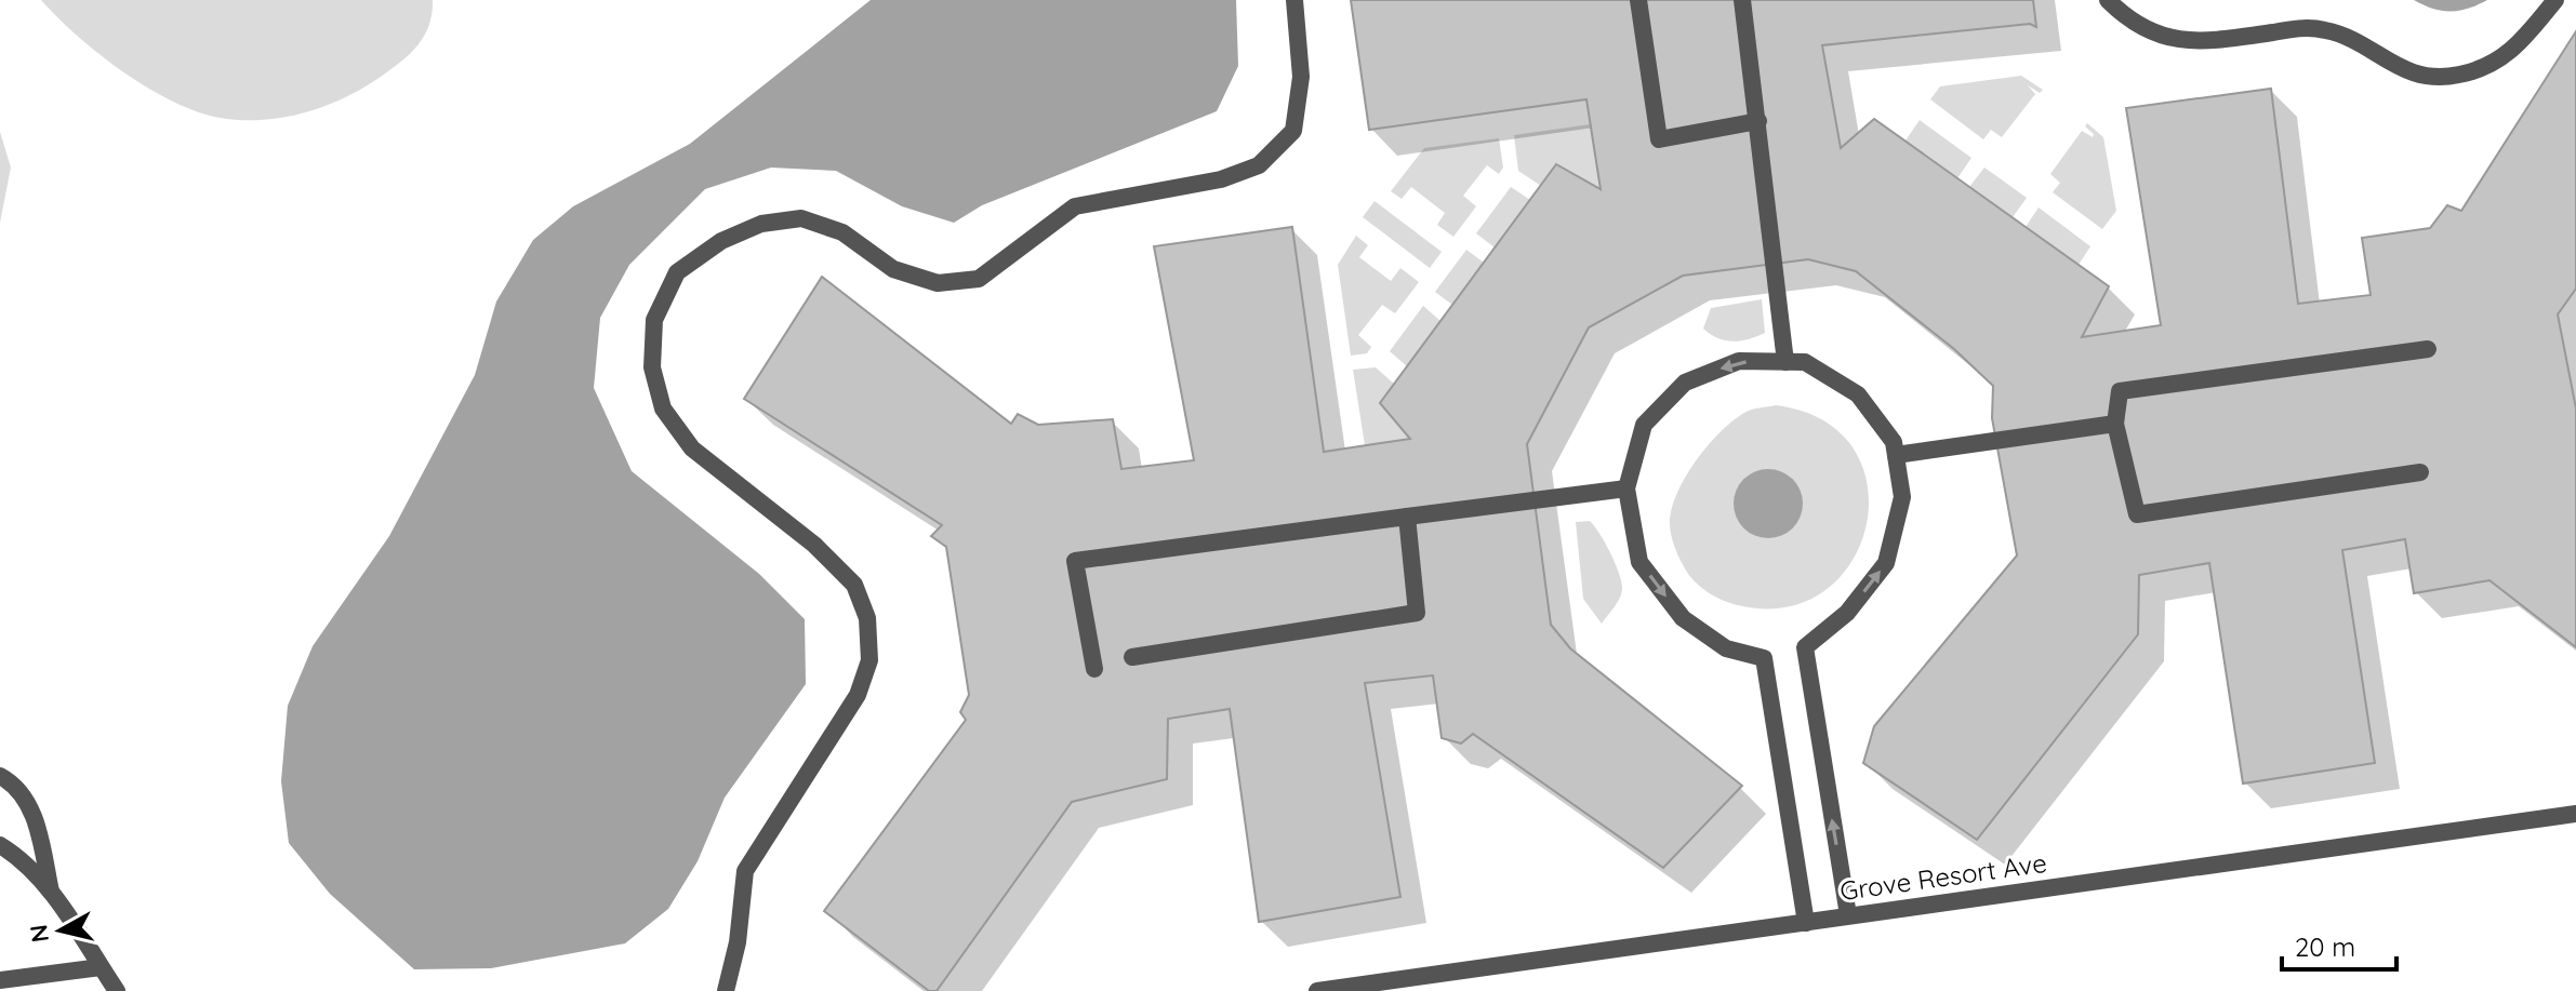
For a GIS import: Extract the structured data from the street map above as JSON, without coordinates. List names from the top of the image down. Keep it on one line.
{"streets":{"street":["Grove Resort Ave"]},"scale_bar":"20 m","north":"left"}
